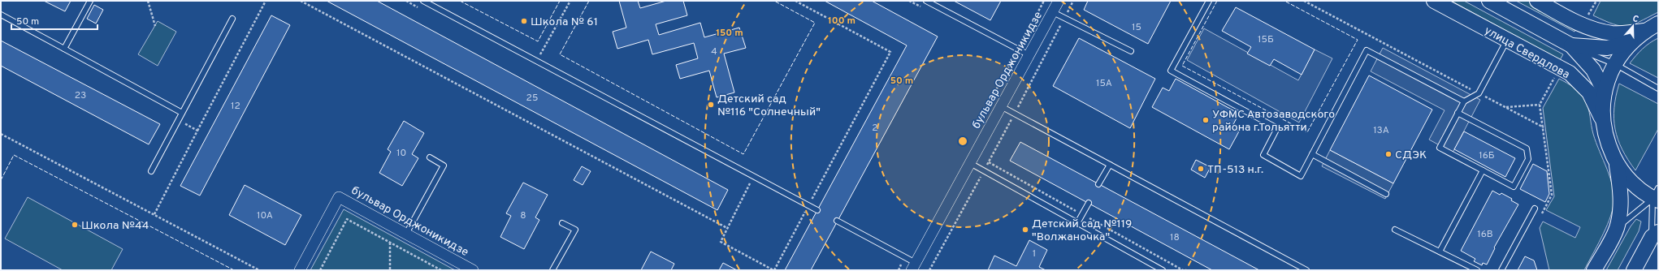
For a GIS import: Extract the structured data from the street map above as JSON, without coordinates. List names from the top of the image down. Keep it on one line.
{"streets":{"main road":["улица Свердлова"],"street":["бульвар Орджоникидзе"]},"places":["Школа № 61","Детский сад №116 \"Солнечный\"","УФМС Автозаводского района г.Тольятти","СДЭК","ТП-513 н.г.","Школа №44","Детский сад №119 \"Волжаночка\""],"house_numbers":["15","15Б","4","15А","23","25","12","2","13А","10","16Б","10А","8","16В","18","1"],"scale_bar":"50 m","north":"top","rings":["100 m","150 m","50 m"]}
